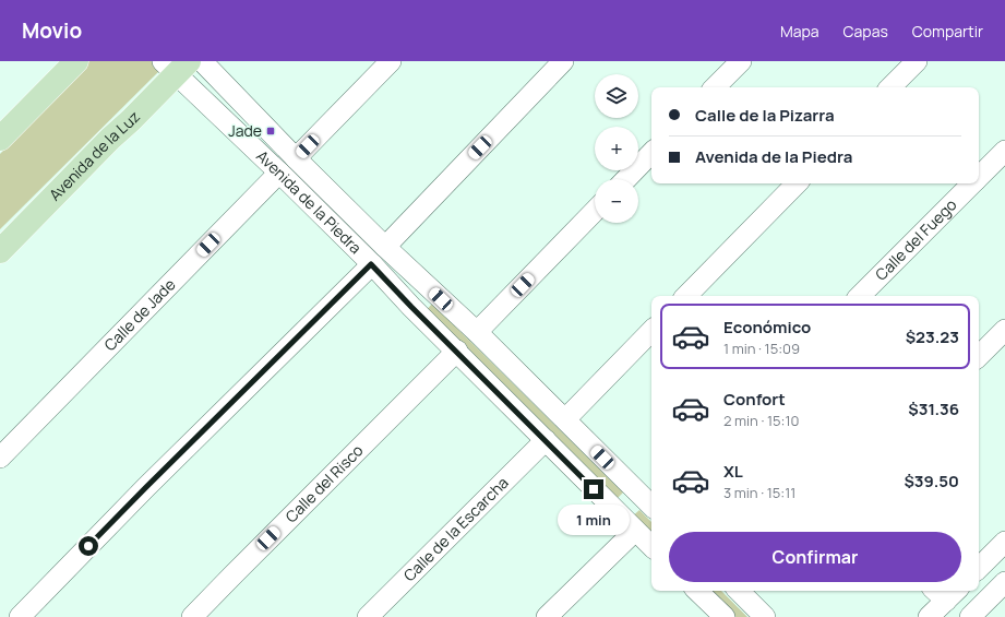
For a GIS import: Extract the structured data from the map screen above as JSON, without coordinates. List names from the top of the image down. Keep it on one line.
{"streets":{"main road":["Avenida de la Luz"],"street":["Avenida de la Piedra","Calle del Fuego","Calle de Jade","Calle del Risco","Calle de la Escarcha"]},"crossings":[["Avenida de la Luz","Avenida de la Piedra"],["Avenida de la Piedra","Calle de Jade"],["Avenida de la Piedra","Calle del Risco"],["Avenida de la Piedra","Calle de la Escarcha"]],"places":{"transit":["Jade"]},"page":{"header":"Movio","nav":["Mapa","Capas","Compartir"],"map_buttons":["+","−"],"banner":["Calle de la Pizarra","Avenida de la Piedra"],"list":[{"name":"Económico","note":"1 min · 15:09","value":"$23.23"},{"name":"Confort","note":"2 min · 15:10","value":"$31.36"},{"name":"XL","note":"3 min · 15:11","value":"$39.50"}],"bubble":"1 min","buttons":"Confirmar"}}
